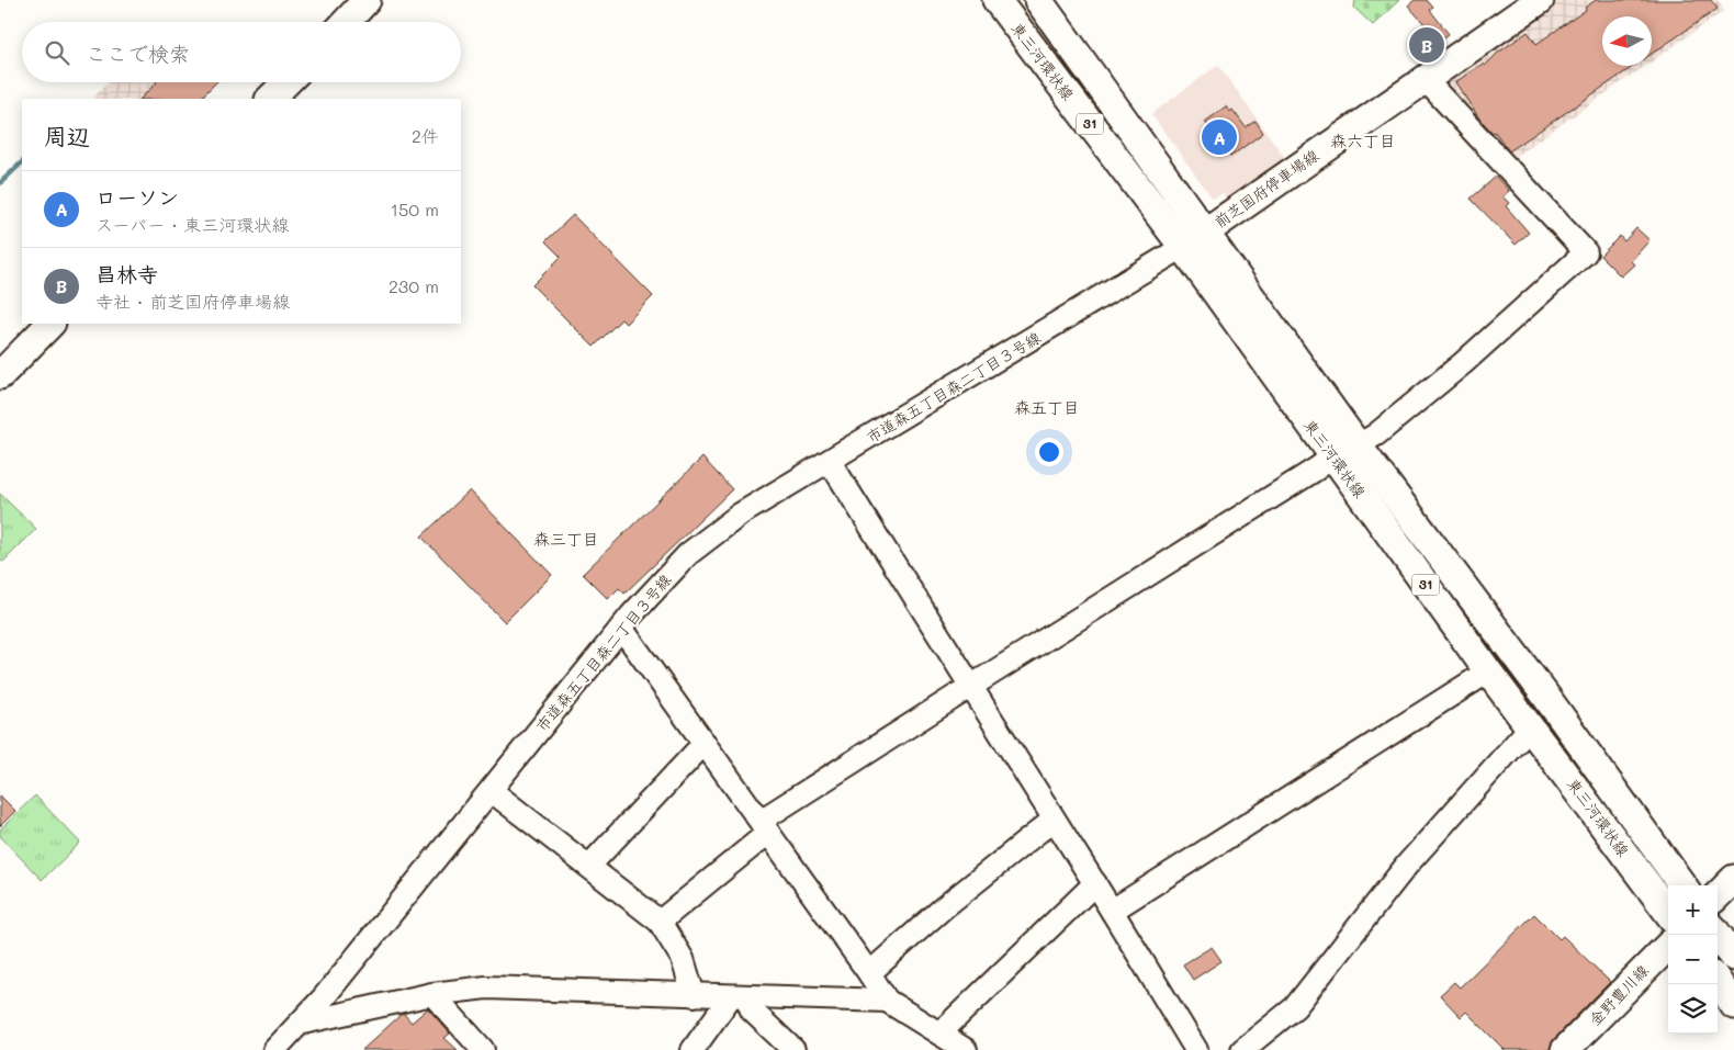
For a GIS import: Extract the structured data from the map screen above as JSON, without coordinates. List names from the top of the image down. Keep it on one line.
{"streets":{"main road":["東三河環状線","31","前芝国府停車場線","金野豊川線"],"street":["市道森五丁目森二丁目３号線"]},"crossings":[["東三河環状線","前芝国府停車場線"],["東三河環状線","市道森五丁目森二丁目３号線"],["前芝国府停車場線","市道森五丁目森二丁目３号線"]],"districts":["森六丁目","森五丁目","森三丁目"],"north":"left","page":{"search":"ここで検索","pins":["B","A"],"heading":["周辺","2件"],"list":[{"mark":"A","name":"ローソン","note":"スーパー · 東三河環状線","value":"150 m"},{"mark":"B","name":"昌林寺","note":"寺社 · 前芝国府停車場線","value":"230 m"}],"map_buttons":["+","−"]}}
